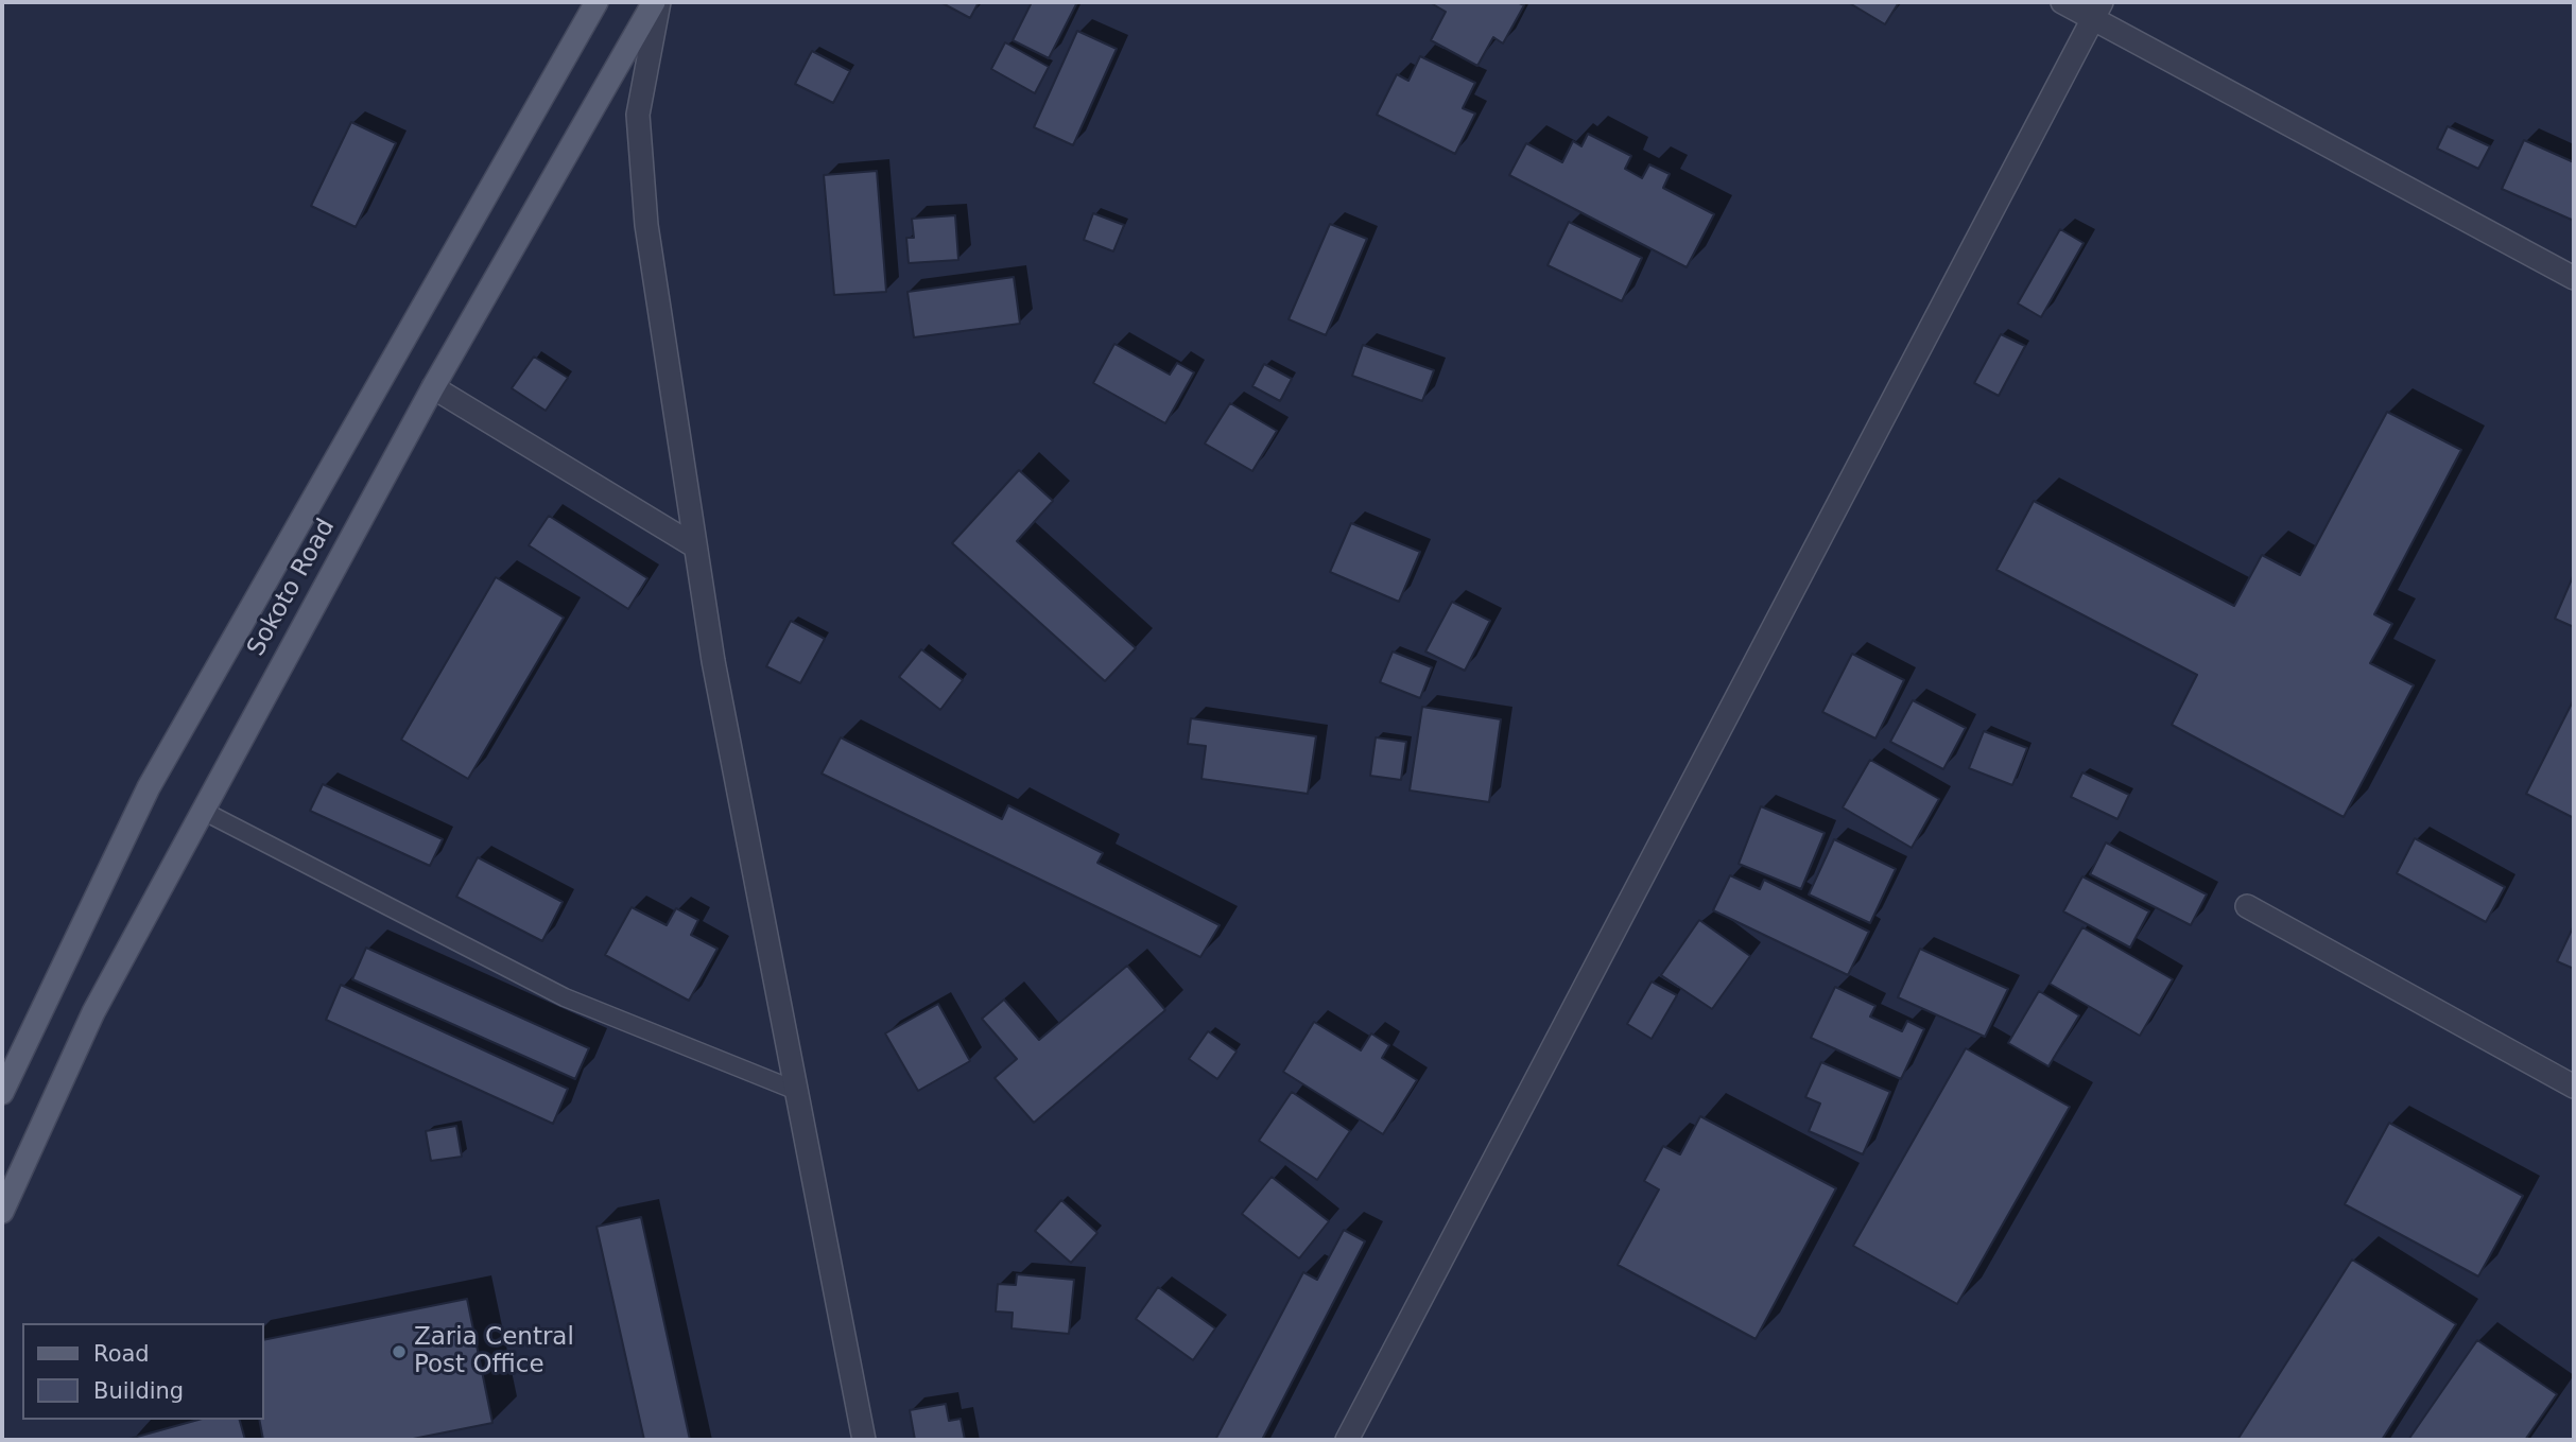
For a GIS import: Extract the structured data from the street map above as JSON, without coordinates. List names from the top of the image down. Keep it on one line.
{"streets":{"main road":["Sokoto Road"]},"places":["Zaria Central Post Office"],"legend":["Road","Building"]}
